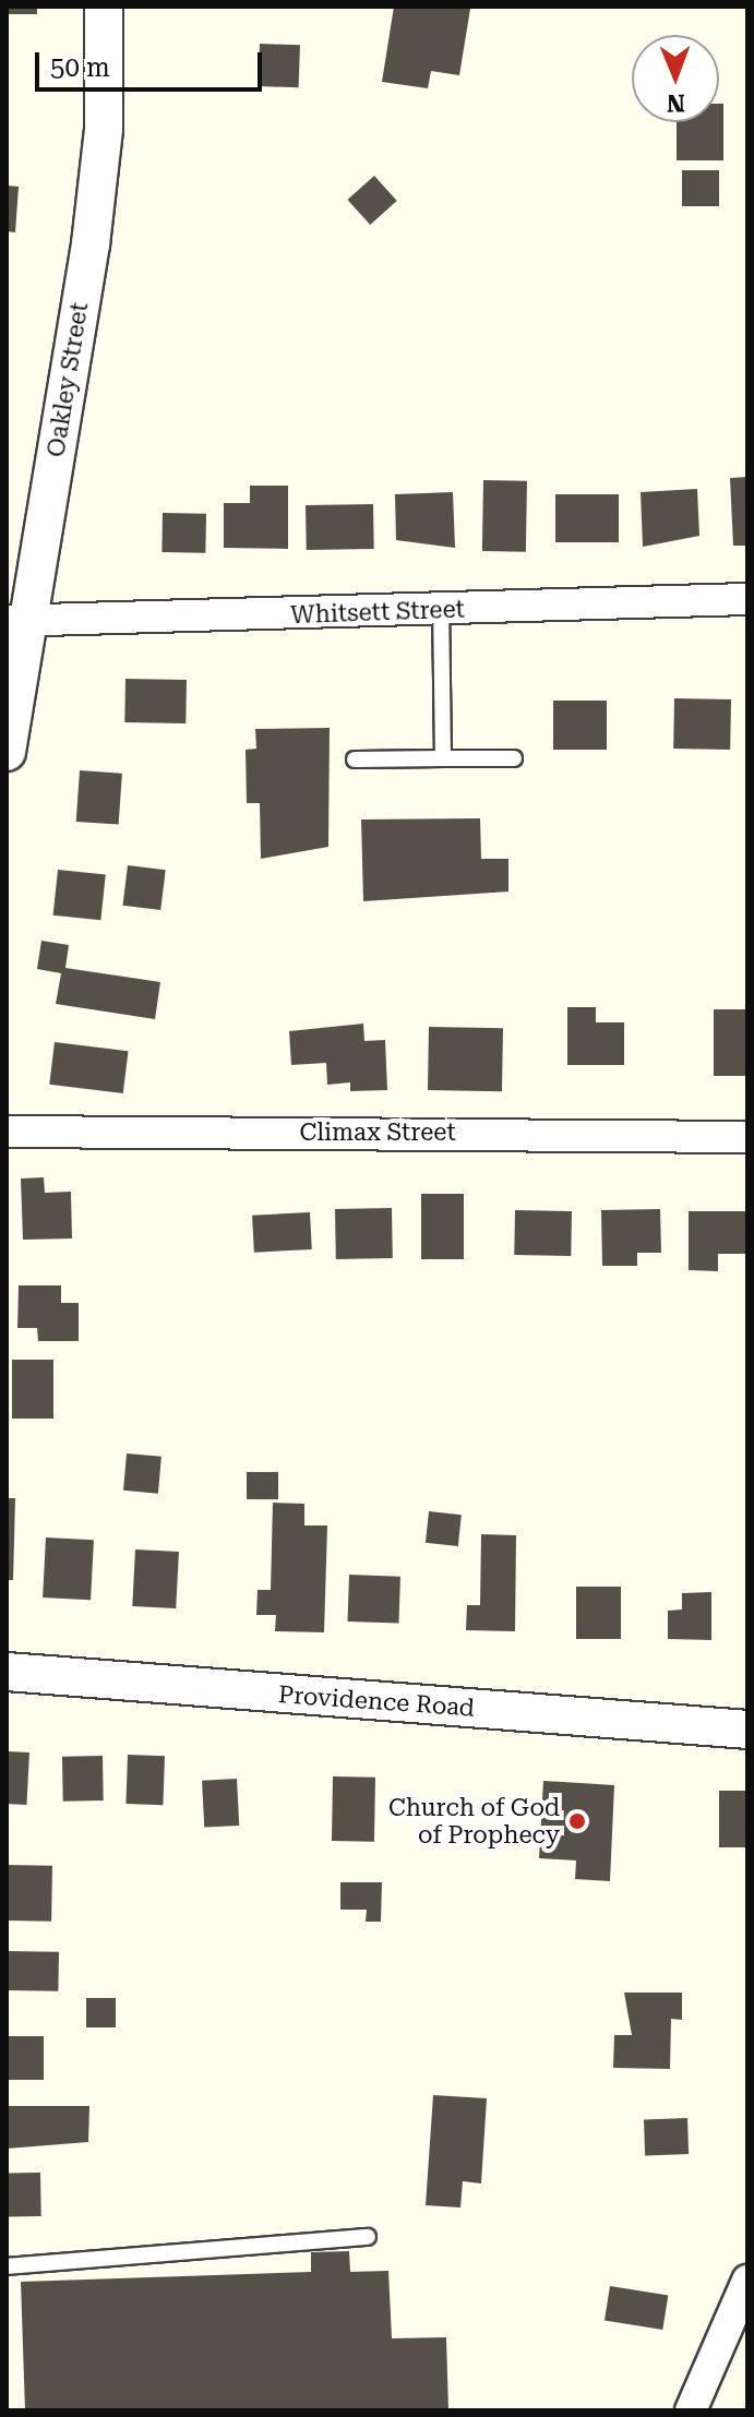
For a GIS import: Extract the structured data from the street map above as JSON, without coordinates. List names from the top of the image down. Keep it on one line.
{"streets":{"street":["Oakley Street","Whitsett Street","Climax Street","Providence Road"]},"crossings":[["Oakley Street","Whitsett Street"]],"places":["Church of God of Prophecy"],"scale_bar":"50 m","north":"bottom"}
